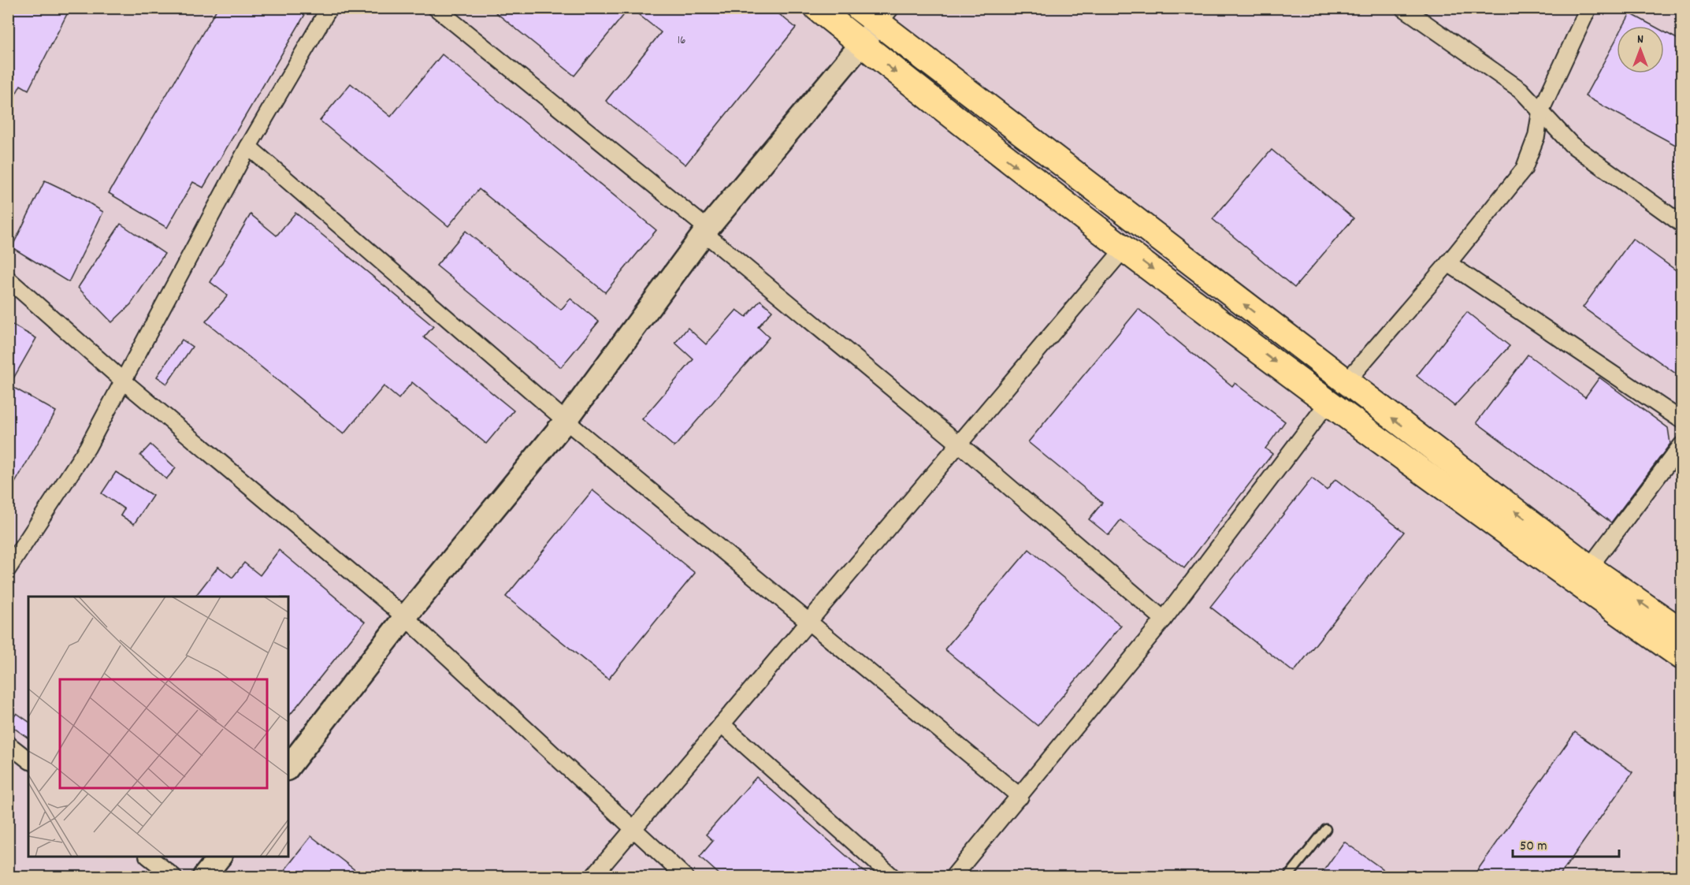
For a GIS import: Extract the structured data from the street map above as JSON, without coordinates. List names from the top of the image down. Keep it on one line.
{"house_numbers":["16"],"scale_bar":"50 m","north":"top"}
